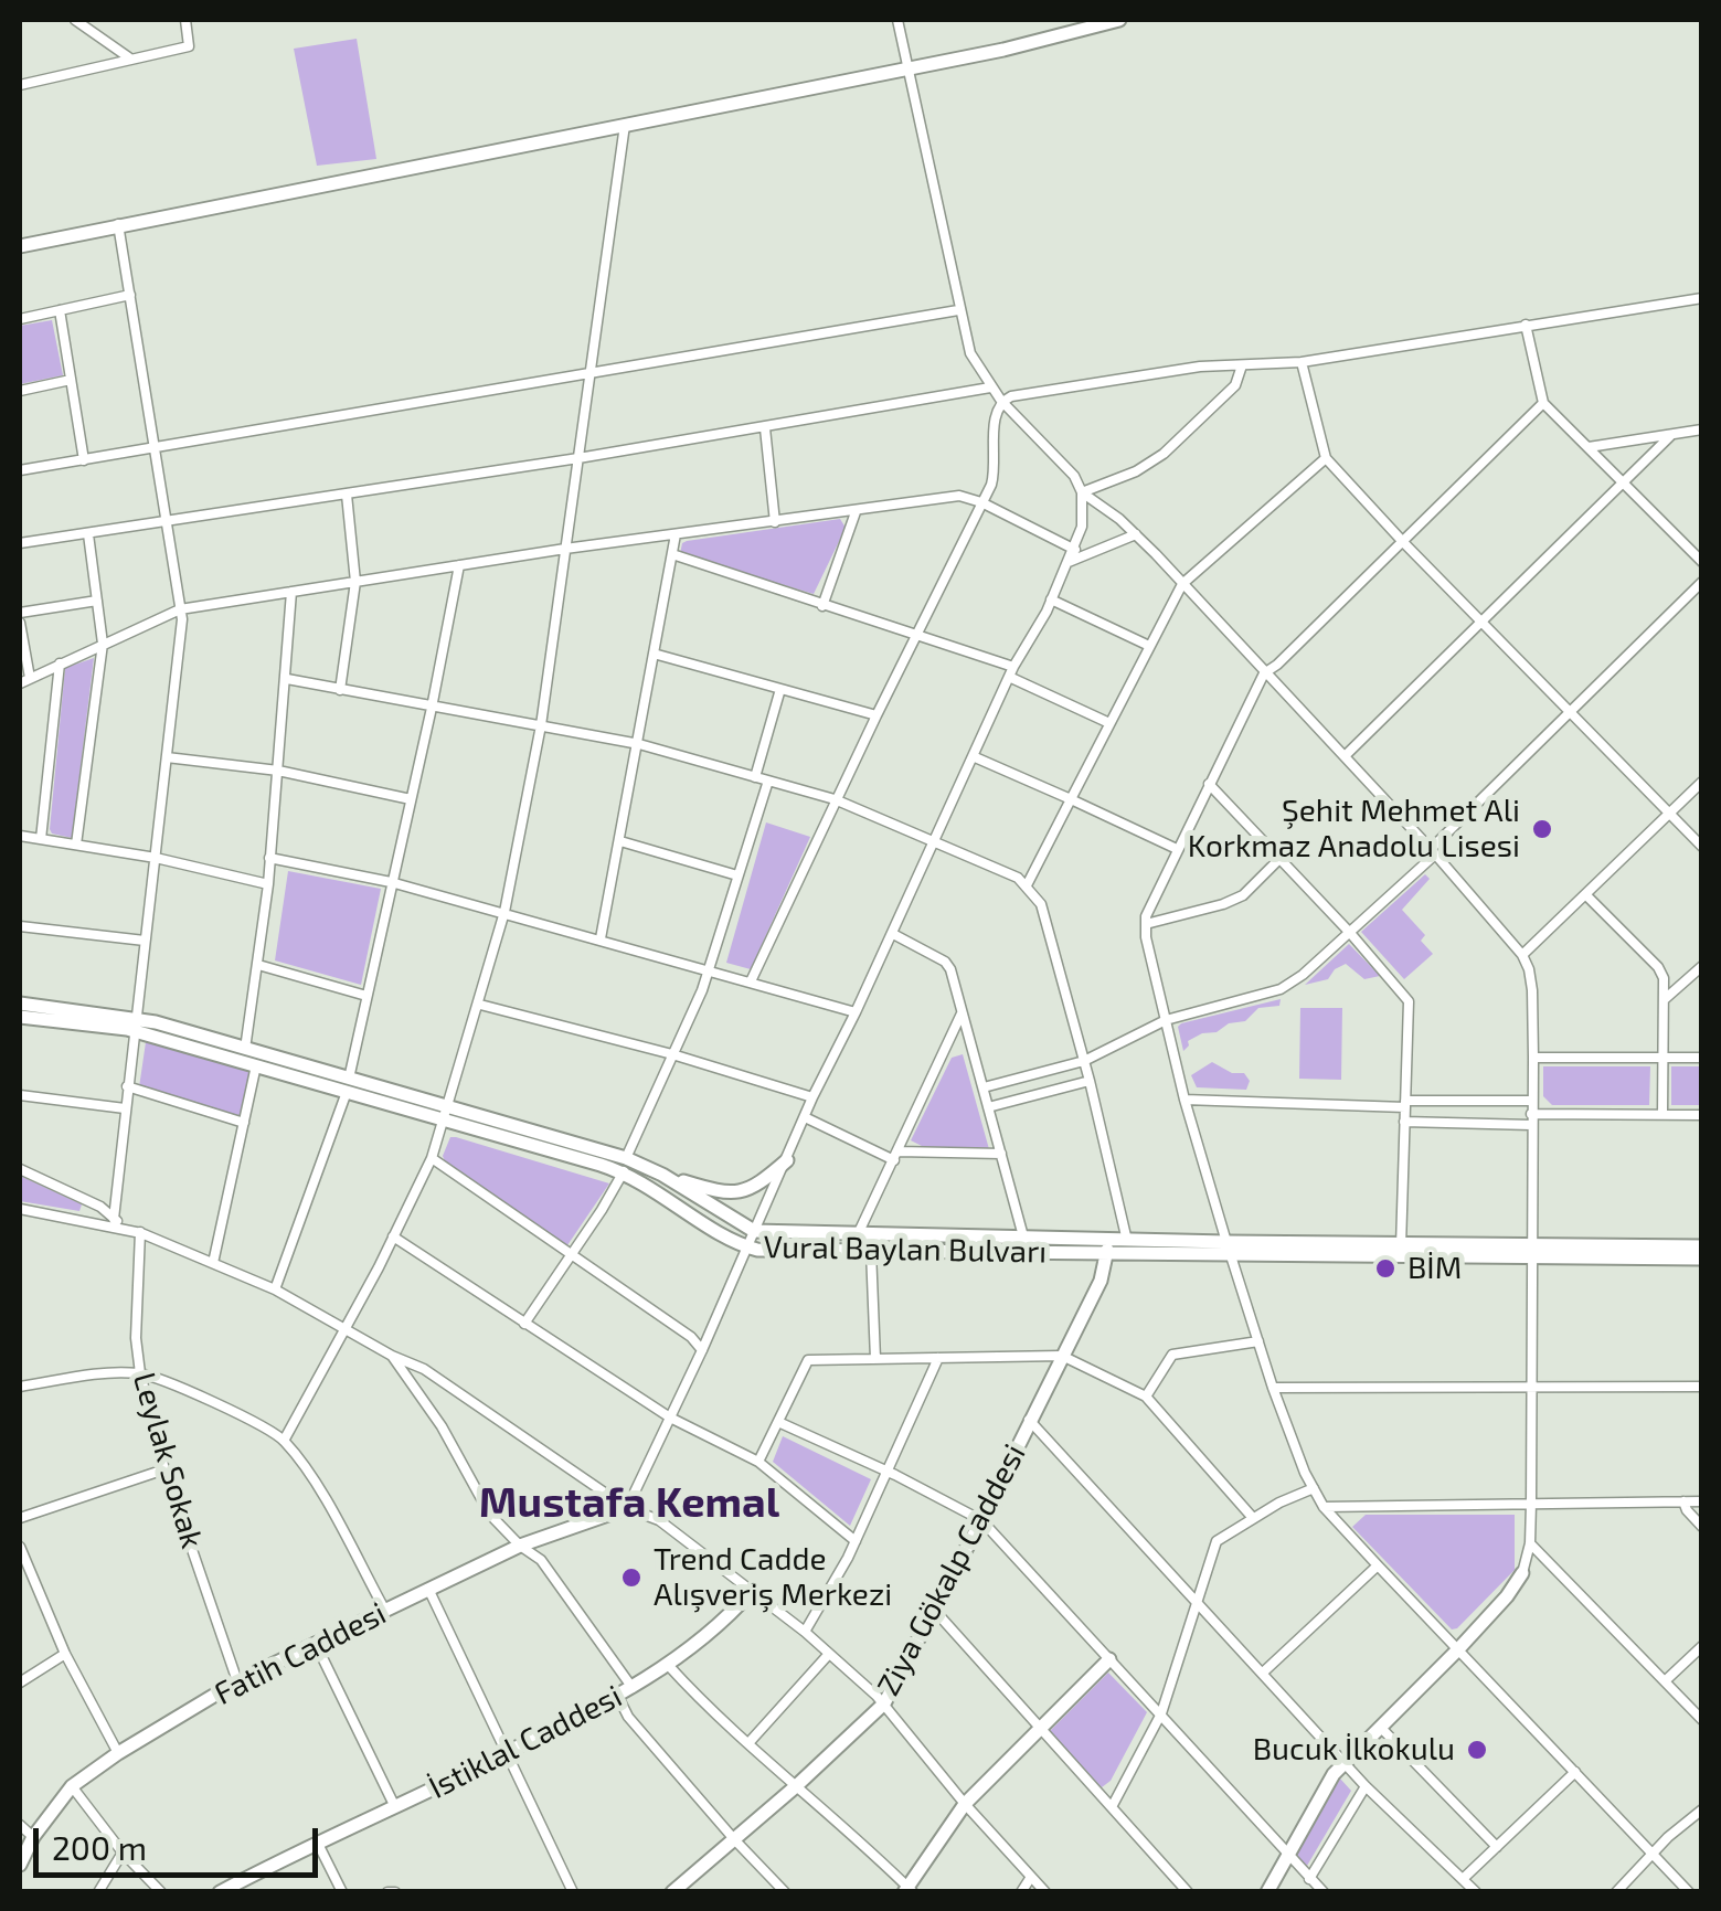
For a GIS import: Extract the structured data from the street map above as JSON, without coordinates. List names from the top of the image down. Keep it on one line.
{"streets":{"street":["Vural Baylan Bulvarı","Leylak Sokak","Ziya Gökalp Caddesi","Fatih Caddesi","İstiklal Caddesi"]},"crossings":[["Vural Baylan Bulvarı","Ziya Gökalp Caddesi"],["Leylak Sokak","Fatih Caddesi"]],"districts":["Mustafa Kemal"],"places":["Şehit Mehmet Ali Korkmaz Anadolu Lisesi","BİM","Trend Cadde Alışveriş Merkezi","Bucuk İlkokulu"],"scale_bar":"200 m"}
